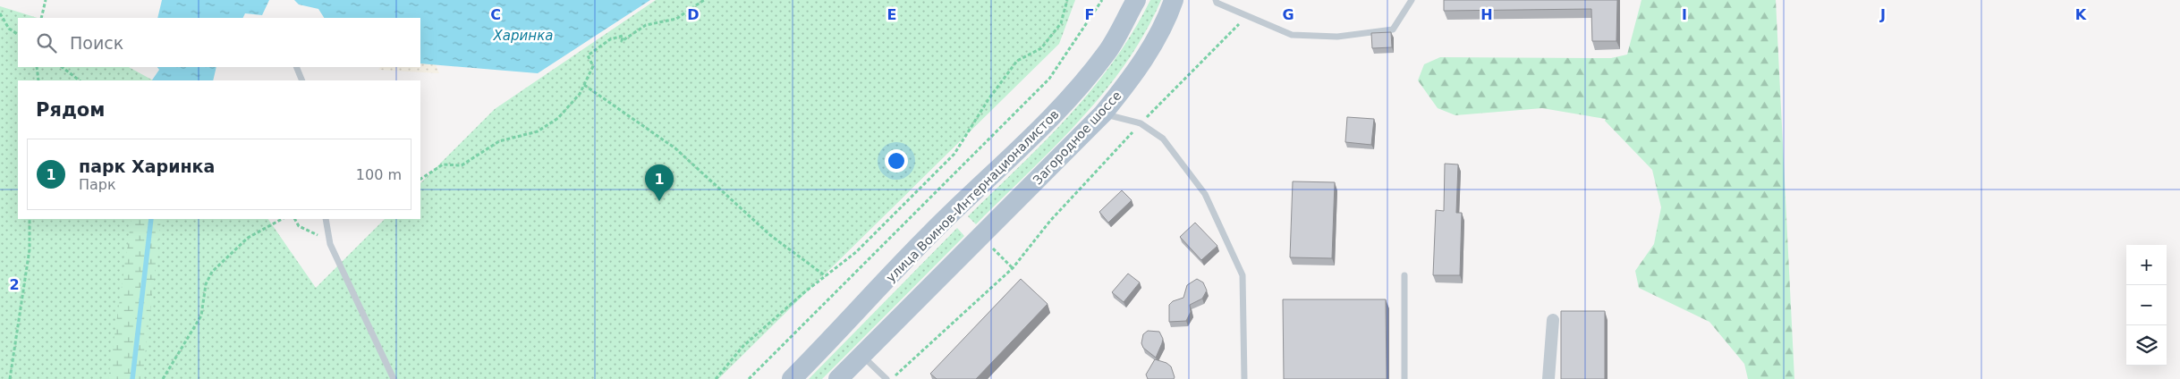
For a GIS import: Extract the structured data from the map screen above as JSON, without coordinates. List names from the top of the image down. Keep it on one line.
{"streets":{"main road":["Загородное шоссе","улица Воинов-Интернационалистов"]},"water":["Харинка"],"page":{"search":"Поиск","heading":"Рядом","list":[{"mark":"1","name":"парк Харинка","note":"Парк","value":"100 m"}],"pins":"1","map_buttons":["+","−"]},"grid":{"columns":["C","D","E","F","G","H","I","J","K"],"rows":["2"]}}
